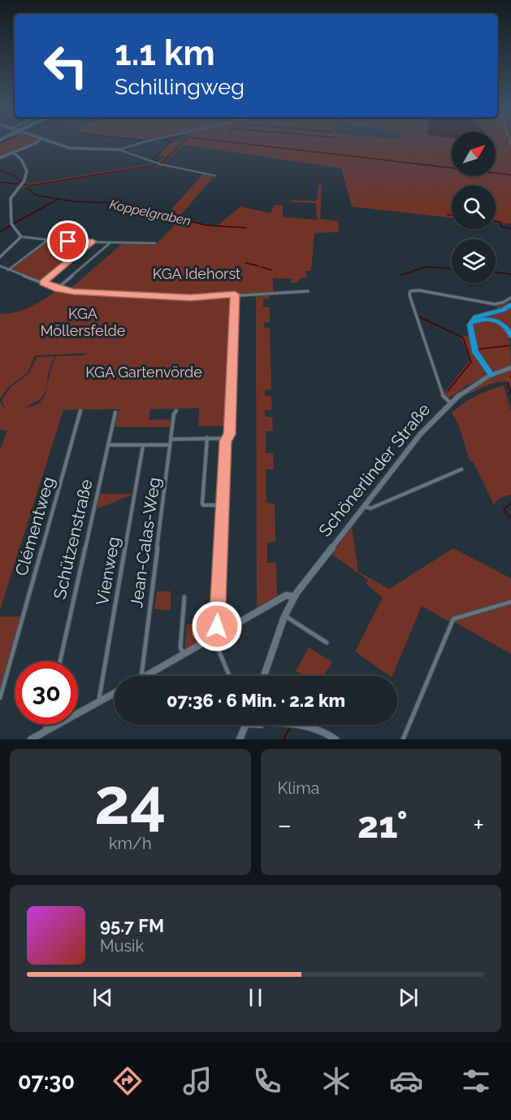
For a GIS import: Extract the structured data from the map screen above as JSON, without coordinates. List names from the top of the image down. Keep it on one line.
{"streets":{"main road":["Schönerlinder Straße"],"street":["Clémentweg","Schützenstraße","Jean-Calas-Weg","Vienweg"]},"water":["Koppelgraben"],"parks":["KGA Idehorst","KGA Möllersfelde","KGA Gartenvörde"],"north":"top right","page":{"turn":["1.1 km","Schillingweg"],"limit":"30","trip":"07:36 · 6 Min. · 2.2 km","tile":[["24","km/h"],"Klima"],"heat":["−","21°","+"],"song":["95.7 FM","Musik"],"tabs":"07:30"}}
